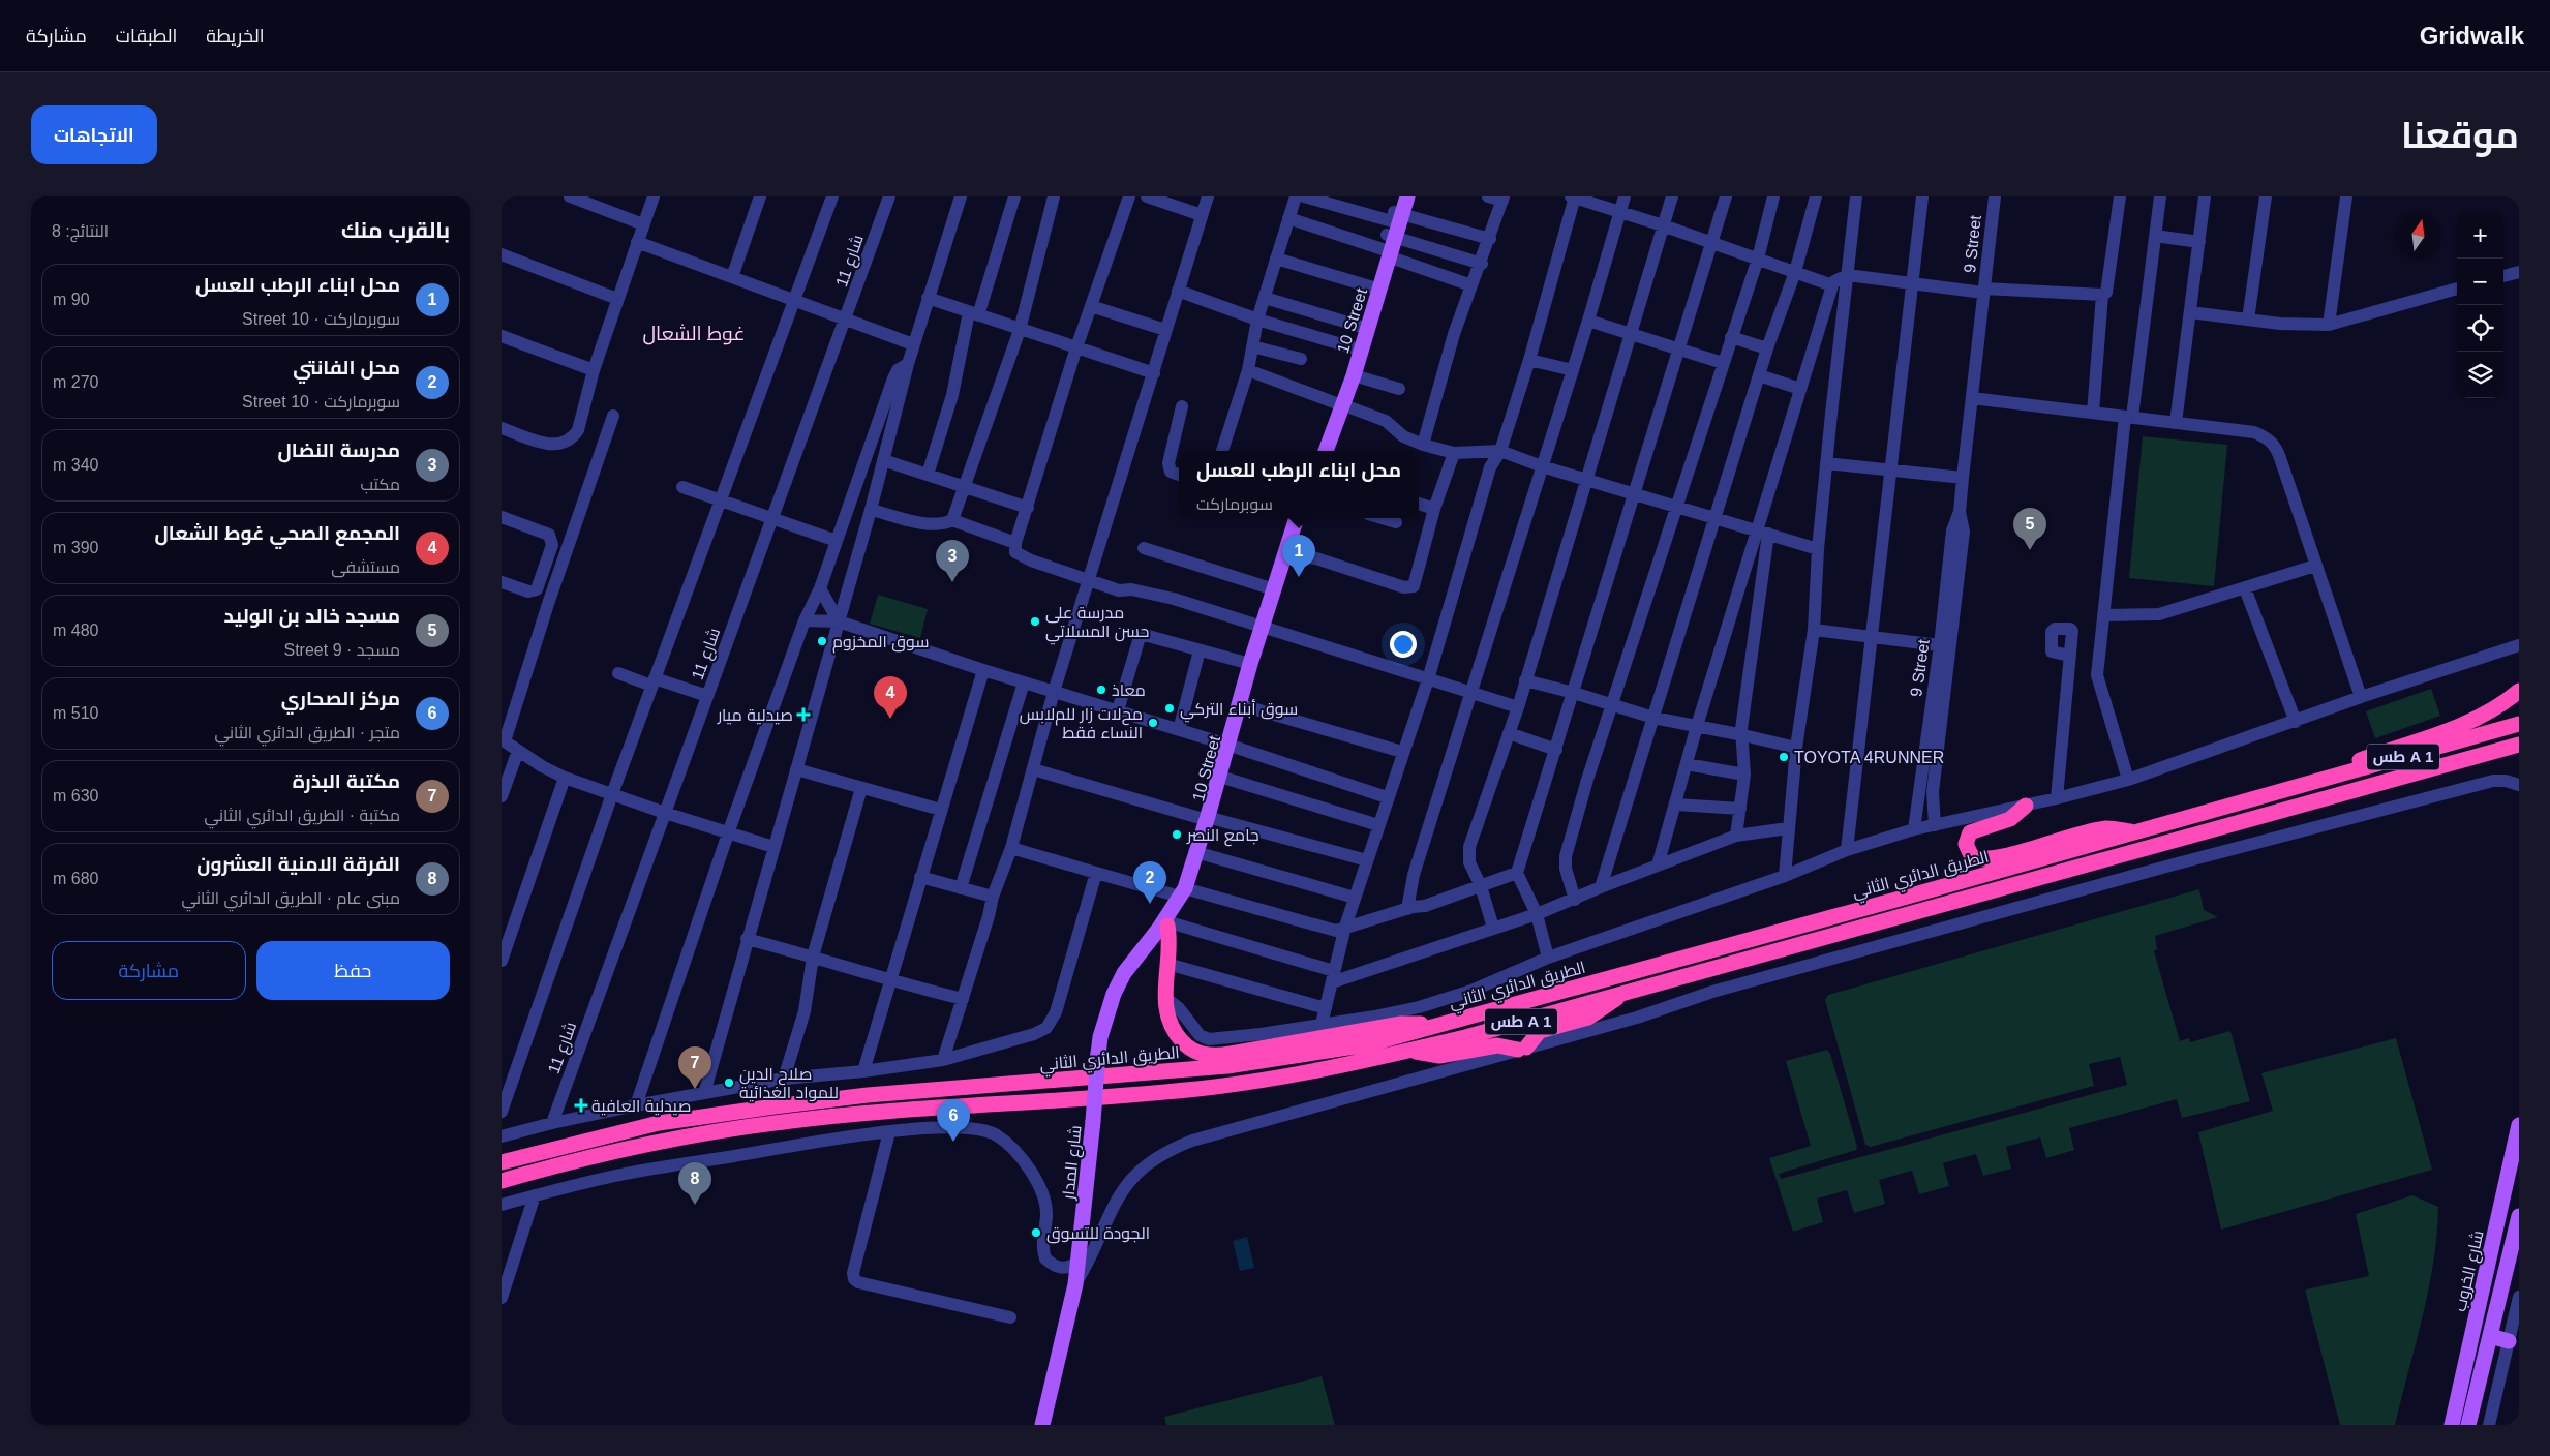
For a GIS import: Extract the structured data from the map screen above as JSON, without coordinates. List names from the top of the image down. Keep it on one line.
{"streets":{"highway":["طس A 1","الطريق الدائري الثاني"],"main road":["10 Street","شارع المدار","شارع الخروب"],"street":["9 Street","شارع 11"]},"crossings":[["10 Street","شارع المدار"]],"districts":["غوط الشعال"],"places":{"other":["مدرسة على حسن المسلاتي","سوق المخزوم","معاذ","سوق أبناء التركي","محﻻت زار للمﻻبس النساء فقط","TOYOTA 4RUNNER","جامع النصر","صلاح الدين للمواد الغذائية","الجودة للتسوق"],"health":["صيدلية ميار","صيدلية العافية"]},"north":"top","page":{"header":"Gridwalk","nav":["الخريطة","الطبقات","مشاركة"],"title":"موقعنا","buttons":["الاتجاهات",["حفظ","مشاركة"]],"heading":["بالقرب منك","النتائج: 8"],"map_buttons":["+","−"],"list":[{"mark":"1","name":"محل ابناء الرطب للعسل","note":"سوبرماركت · 10 Street","value":"90 m"},{"mark":"2","name":"محل الفانتي","note":"سوبرماركت · 10 Street","value":"270 m"},{"mark":"3","name":"مدرسة النضال","note":"مكتب","value":"340 m"},{"mark":"4","name":"المجمع الصحي غوط الشعال","note":"مستشفى","value":"390 m"},{"mark":"5","name":"مسجد خالد بن الوليد","note":"مسجد · 9 Street","value":"480 m"},{"mark":"6","name":"مركز الصحاري","note":"متجر · الطريق الدائري الثاني","value":"510 m"},{"mark":"7","name":"مكتبة البذرة","note":"مكتبة · الطريق الدائري الثاني","value":"630 m"},{"mark":"8","name":"الفرقة الامنية العشرون","note":"مبنى عام · الطريق الدائري الثاني","value":"680 m"}],"popup":["محل ابناء الرطب للعسل","سوبرماركت"],"pins":["5","1","3","4","2","7","6","8"]}}
